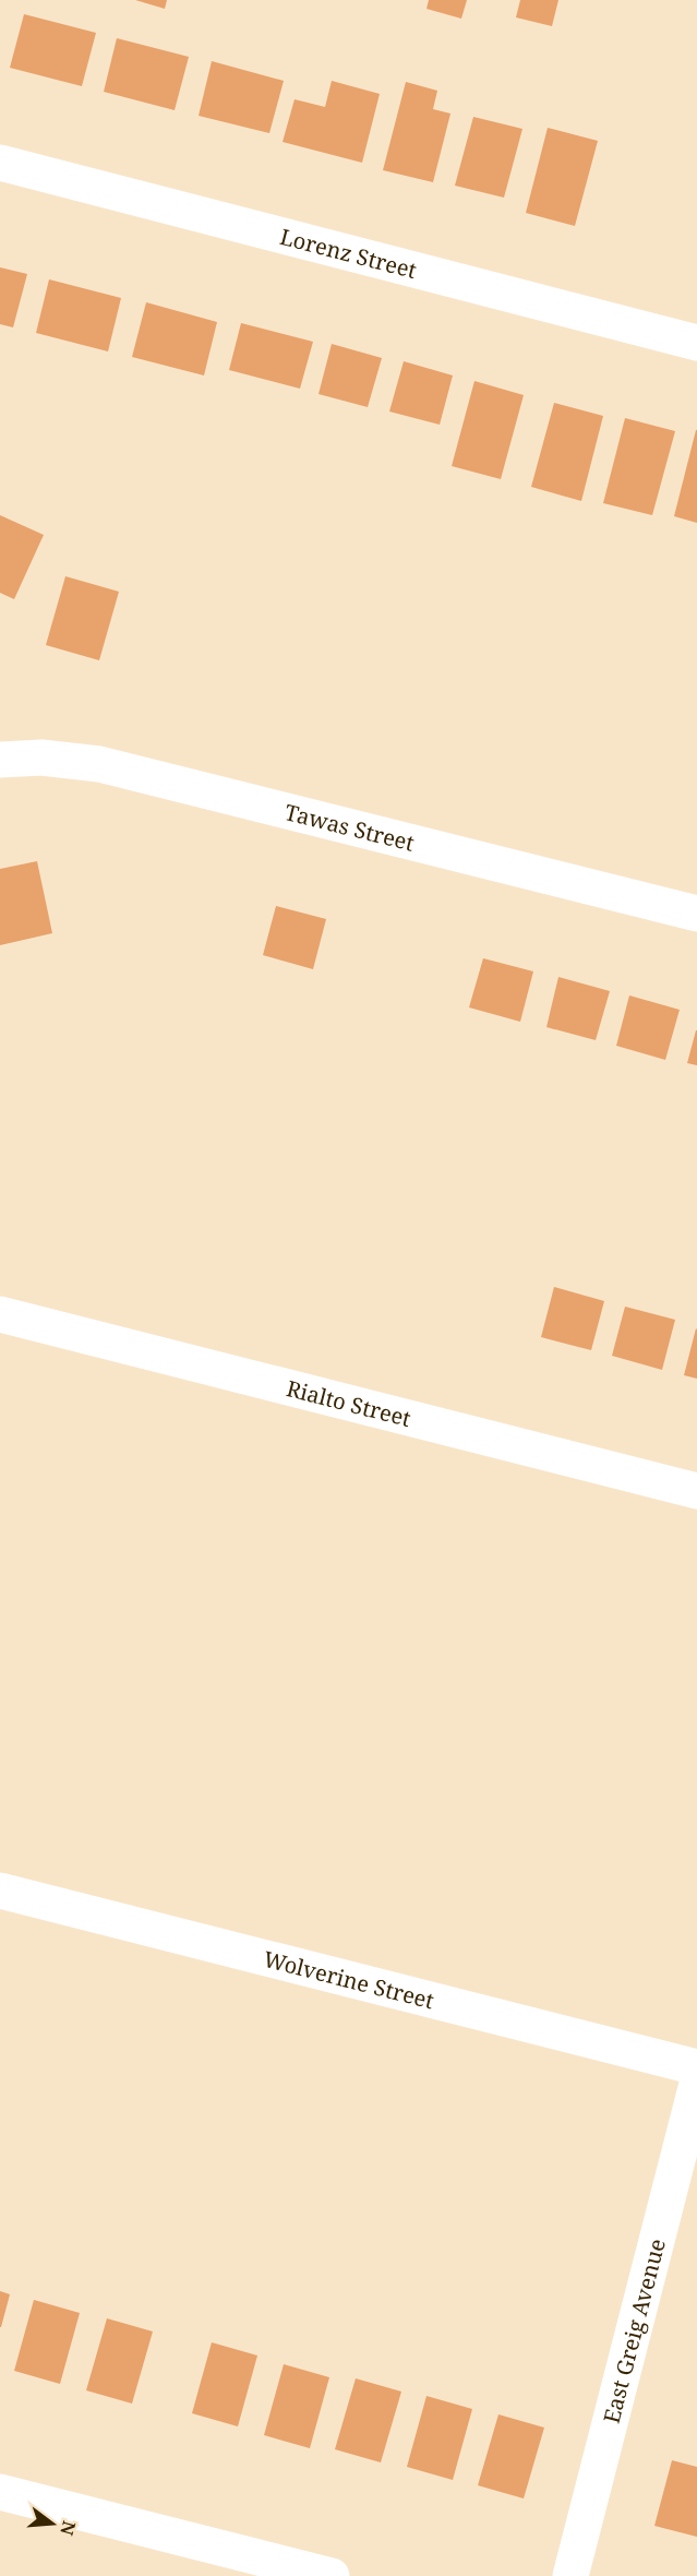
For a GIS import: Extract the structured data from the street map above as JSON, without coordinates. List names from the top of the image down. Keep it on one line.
{"streets":{"street":["Lorenz Street","Tawas Street","Rialto Street","Wolverine Street","East Greig Avenue"]},"north":"right"}
